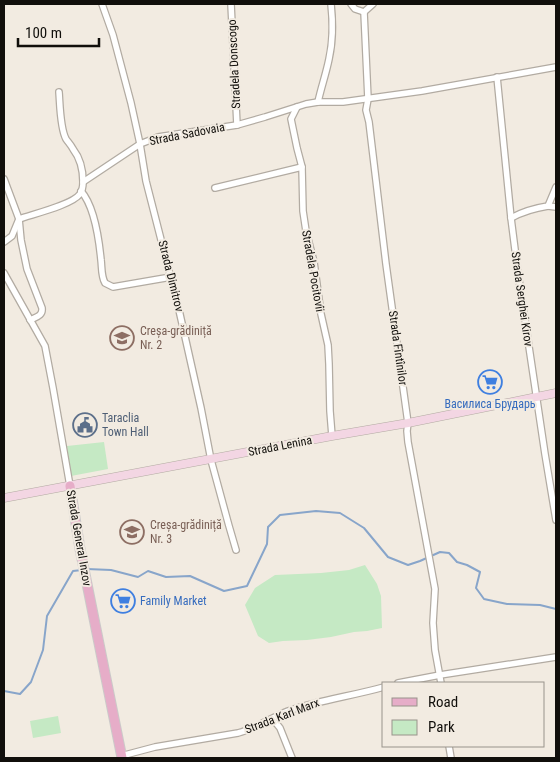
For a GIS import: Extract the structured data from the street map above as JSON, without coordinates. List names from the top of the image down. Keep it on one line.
{"streets":{"main road":["Strada General Inzov"],"street":["Stradela Donscogo","Strada Sadovaia","Stradela Pocitovîi","Strada Dimitrov","Strada Serghei Kirov","Strada Fîntînilor","Strada Lenina","Strada Karl Marx"]},"crossings":[["Stradela Donscogo","Strada Sadovaia"],["Strada Sadovaia","Stradela Pocitovîi"],["Strada Sadovaia","Strada Dimitrov"],["Strada Sadovaia","Strada Serghei Kirov"],["Strada Sadovaia","Strada Fîntînilor"],["Stradela Pocitovîi","Strada Lenina"],["Strada Dimitrov","Strada Lenina"],["Strada Serghei Kirov","Strada Lenina"],["Strada Fîntînilor","Strada Lenina"],["Strada Lenina","Strada General Inzov"],["Strada General Inzov","Strada Karl Marx"]],"places":{"school or university":["Creșa-grădiniță Nr. 2","Creșa-grădiniță Nr. 3"],"supermarket":["Василиса Брударь","Family Market"],"public building":["Taraclia Town Hall"]},"legend":["Road","Park"],"scale_bar":"100 m"}
